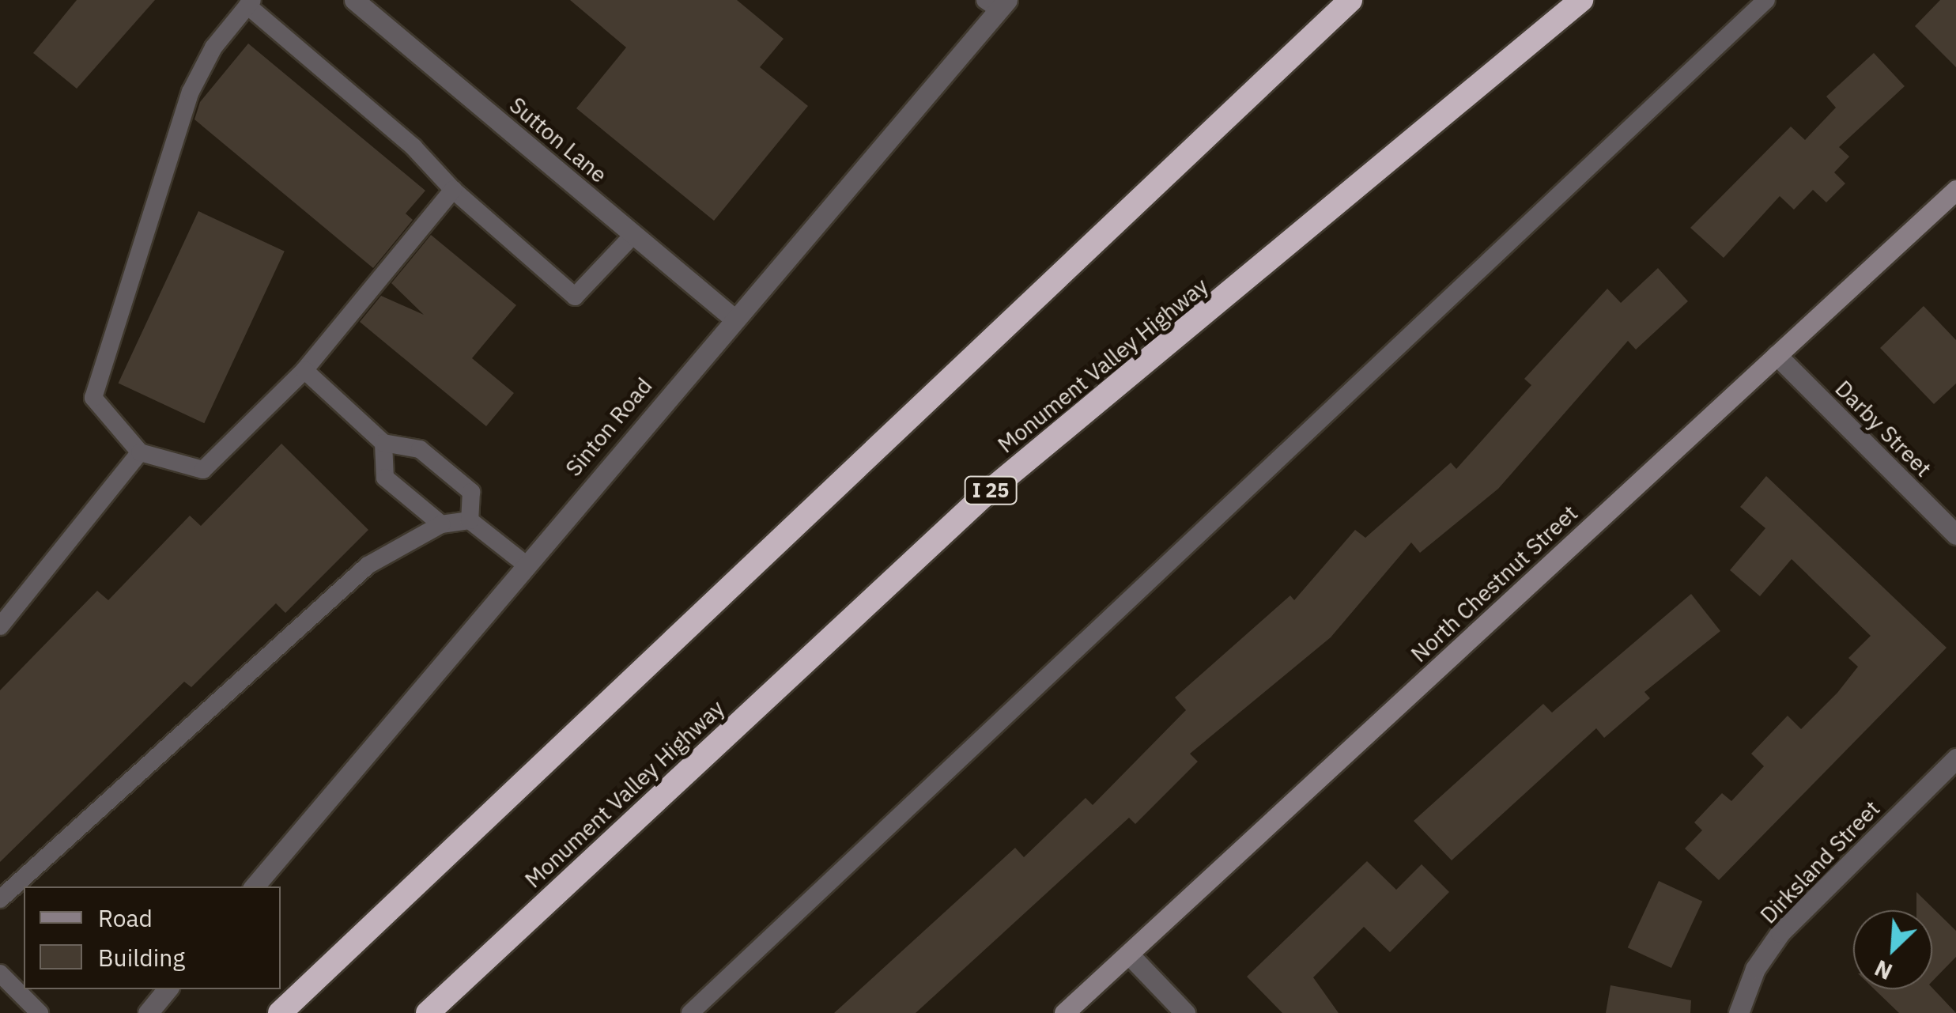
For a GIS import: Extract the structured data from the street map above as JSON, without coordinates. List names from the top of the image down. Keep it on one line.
{"streets":{"highway":["Monument Valley Highway","I 25"],"main road":["North Chestnut Street"],"street":["Sutton Lane","Sinton Road","Darby Street","Dirksland Street"]},"crossings":[["Sutton Lane","Sinton Road"],["Darby Street","North Chestnut Street"]],"legend":["Road","Building"],"north":"bottom left"}
